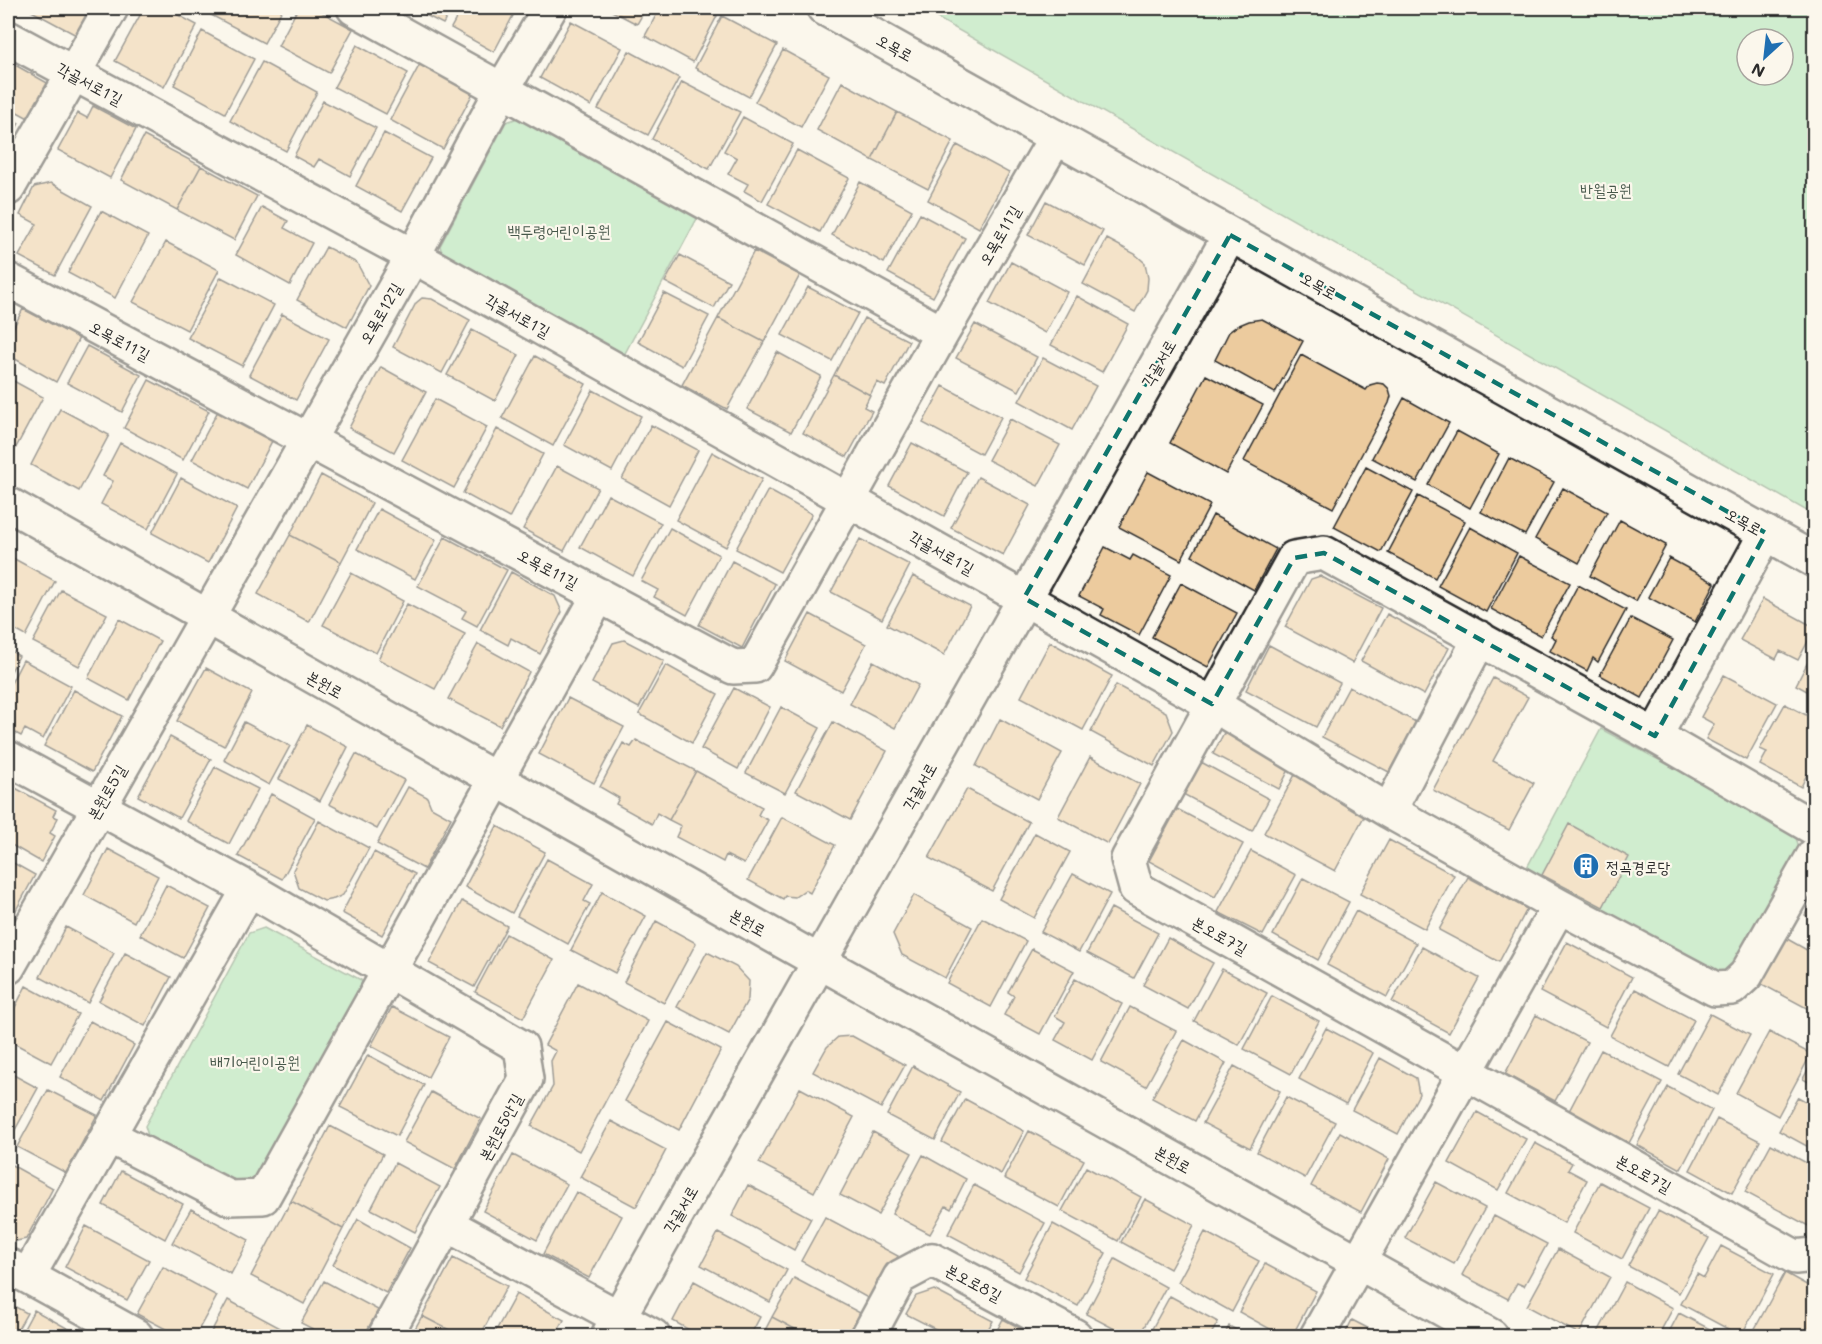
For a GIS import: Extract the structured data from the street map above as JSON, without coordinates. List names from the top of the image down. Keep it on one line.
{"streets":{"street":["오목로","각골서로1길","오목로11길","오목로12길","각골서로","본원로","본원로5길","본오로7길","본원로5안길","본오로8길"]},"crossings":[["오목로","오목로11길"],["오목로","각골서로"],["각골서로1길","오목로11길"],["각골서로1길","오목로12길"],["각골서로1길","각골서로"],["각골서로1길","본오로7길"],["오목로11길","오목로12길"],["오목로12길","본원로"],["오목로12길","본원로5길"],["각골서로","본원로"],["본원로","본원로5길"],["본원로5길","본원로5안길"]],"parks":["반월공원","백두령어린이공원","배기어린이공원"],"places":{"building":["정곡경로당"]},"north":"bottom left"}
